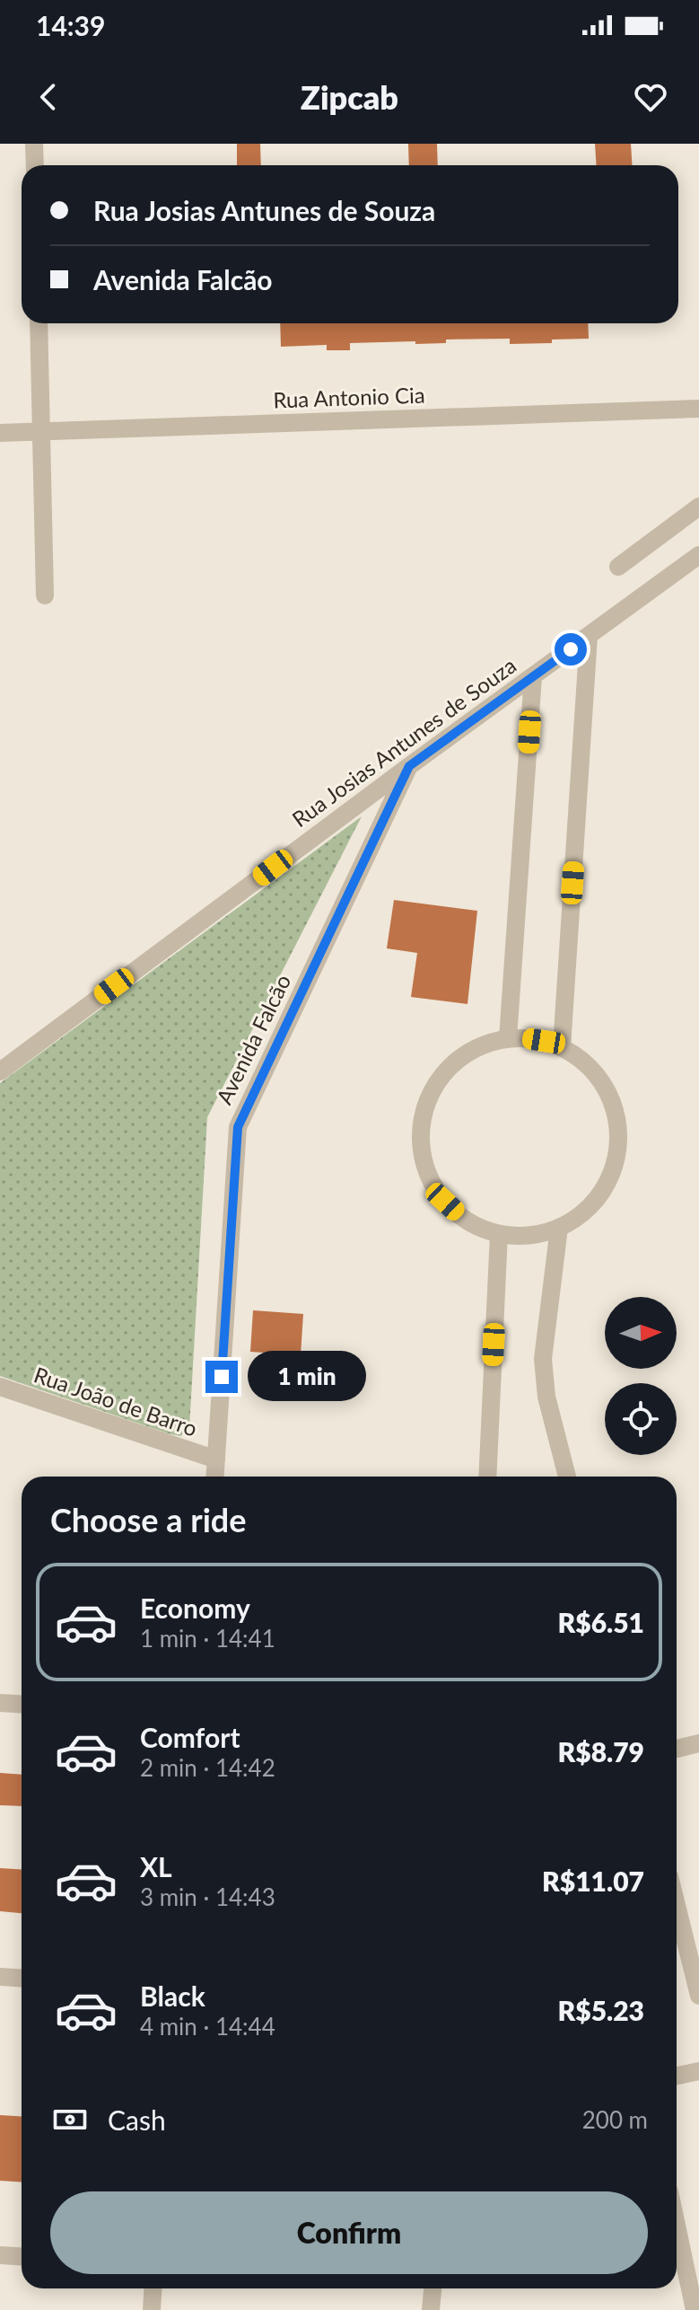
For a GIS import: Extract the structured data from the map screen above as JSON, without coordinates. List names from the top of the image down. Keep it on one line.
{"streets":{"street":["Rua Antonio Cia","Rua Josias Antunes de Souza","Avenida Falcão","Rua João de Barro"]},"crossings":[["Rua Josias Antunes de Souza","Avenida Falcão"],["Avenida Falcão","Rua João de Barro"]],"north":"right","page":{"status":"14:39","header":"Zipcab","banner":["Rua Josias Antunes de Souza","Avenida Falcão"],"bubble":"1 min","heading":"Choose a ride","list":[{"name":"Economy","note":"1 min · 14:41","value":"R$6.51"},{"name":"Comfort","note":"2 min · 14:42","value":"R$8.79"},{"name":"XL","note":"3 min · 14:43","value":"R$11.07"},{"name":"Black","note":"4 min · 14:44","value":"R$5.23"}],"pay":["Cash","200 m"],"buttons":"Confirm"}}
